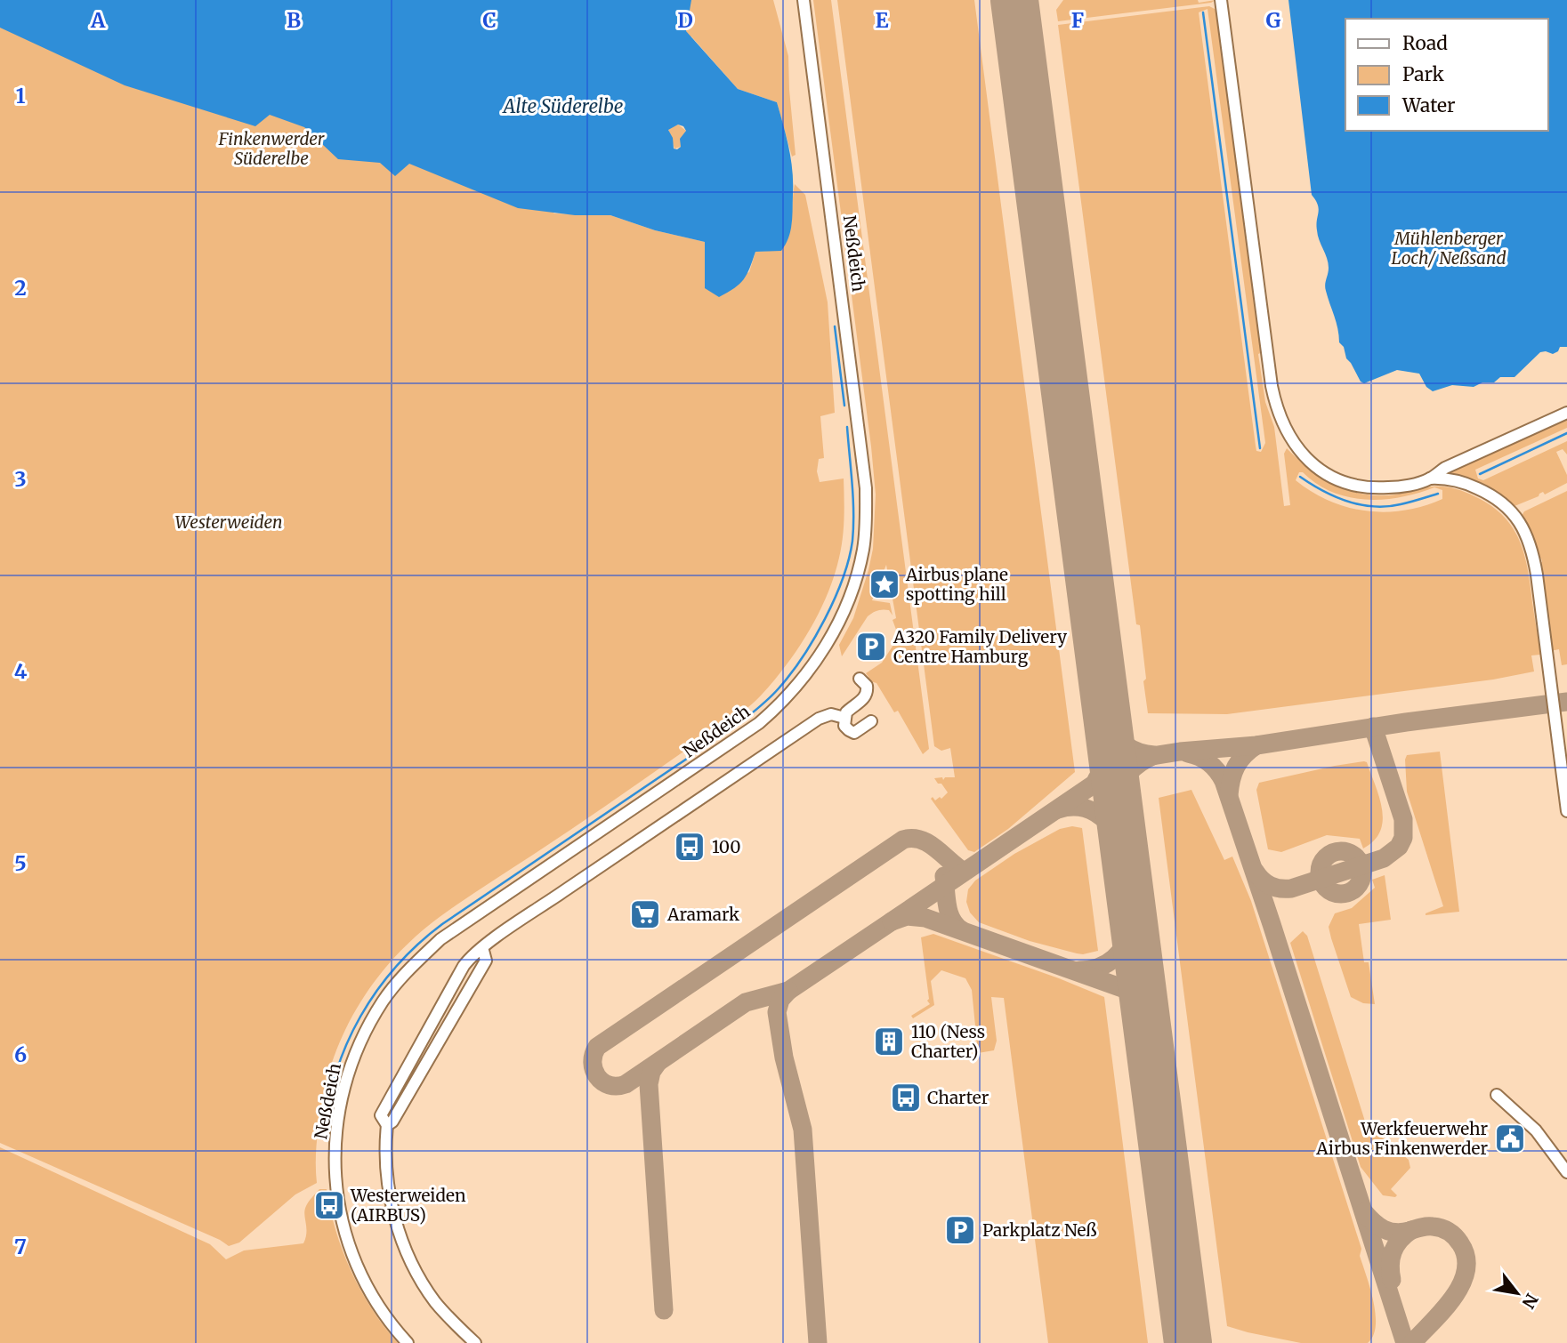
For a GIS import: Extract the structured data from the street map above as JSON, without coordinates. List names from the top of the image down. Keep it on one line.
{"streets":{"street":["Neßdeich"]},"water":["Alte Süderelbe"],"parks":["Finkenwerder Süderelbe","Mühlenberger Loch/ Neßsand","Westerweiden"],"places":{"place":["Airbus plane spotting hill"],"parking":["A320 Family Delivery Centre Hamburg","Parkplatz Neß"],"bus stop":["100","Charter","Westerweiden (AIRBUS)"],"supermarket":["Aramark"],"building":["110 (Ness Charter)"],"public building":["Werkfeuerwehr Airbus Finkenwerder"]},"legend":["Road","Park","Water"],"north":"bottom right","grid":{"columns":["A","B","C","D","E","F","G"],"rows":["1","2","3","4","5","6","7"]}}
